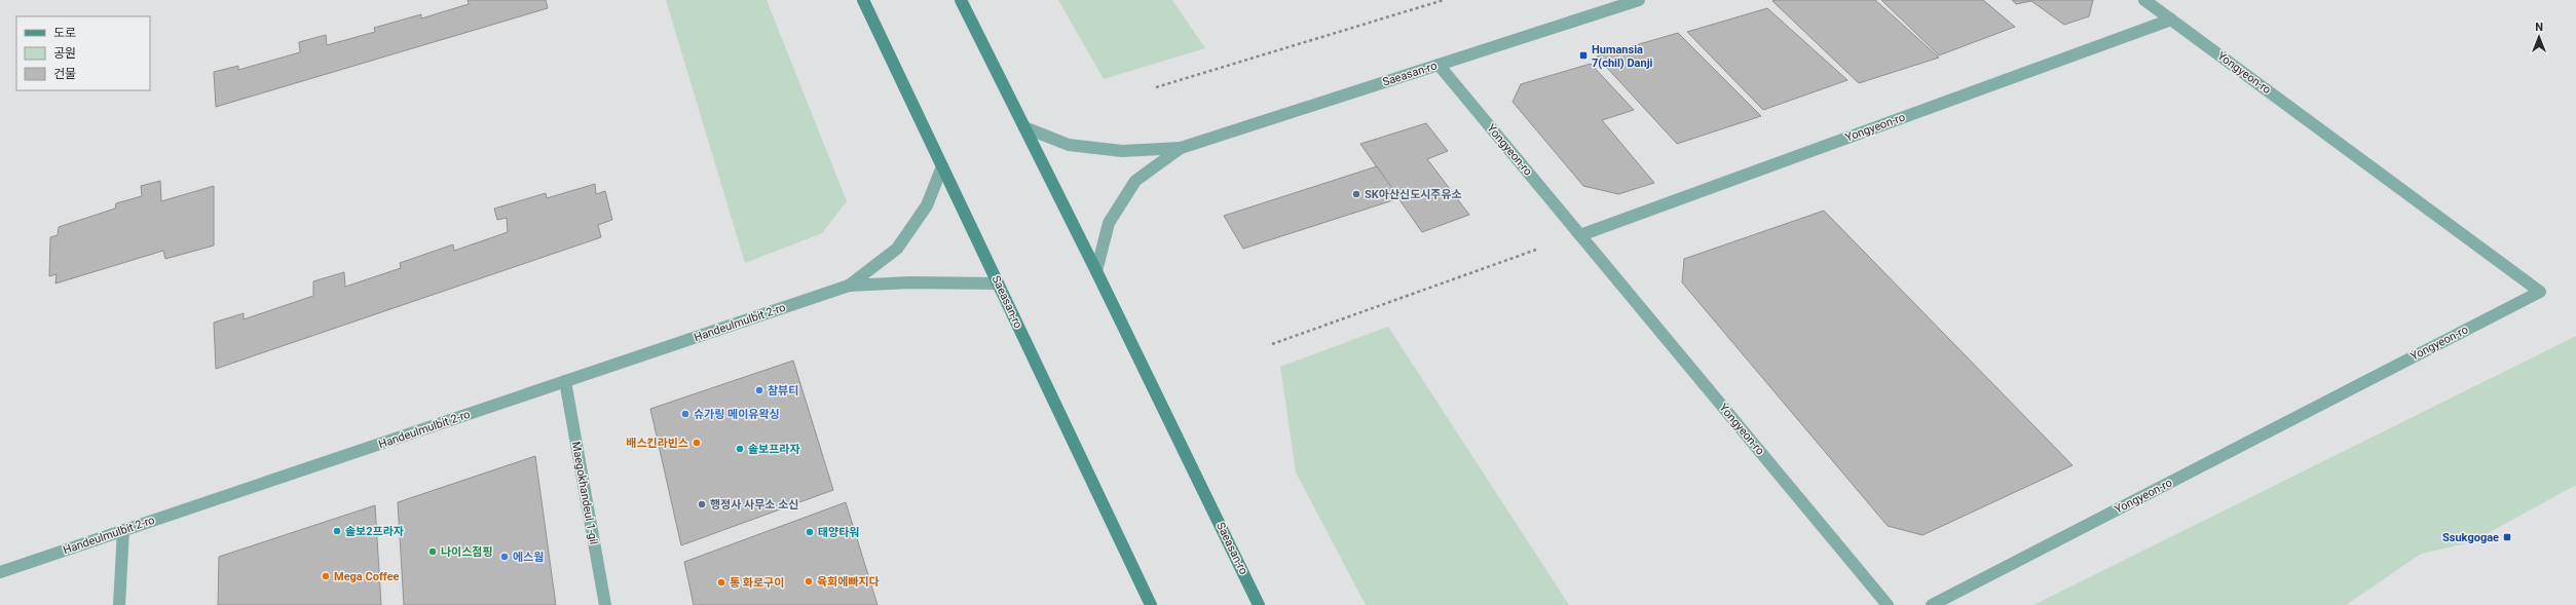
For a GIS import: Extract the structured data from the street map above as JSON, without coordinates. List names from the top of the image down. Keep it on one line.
{"streets":{"main road":["Saeasan-ro"],"street":["Yongyeon-ro","Handeulmulbit 2-ro","Maegokhandeul 1-gil"]},"crossings":[["Yongyeon-ro","Saeasan-ro"],["Handeulmulbit 2-ro","Maegokhandeul 1-gil"]],"places":{"transit":["Humansia 7(chil) Danji","Ssukgogae"],"other":["SK아산신도시주유소","참뷰티","슈가링 메이유왁싱","배스킨라빈스","솔보프라자","행정사 사무소 소신","솔보2프라자","태양타워","나이스점핑","에스웜","Mega Coffee","육회에빠지다","통 화로구이"]},"legend":["도로","공원","건물"],"north":"top"}
